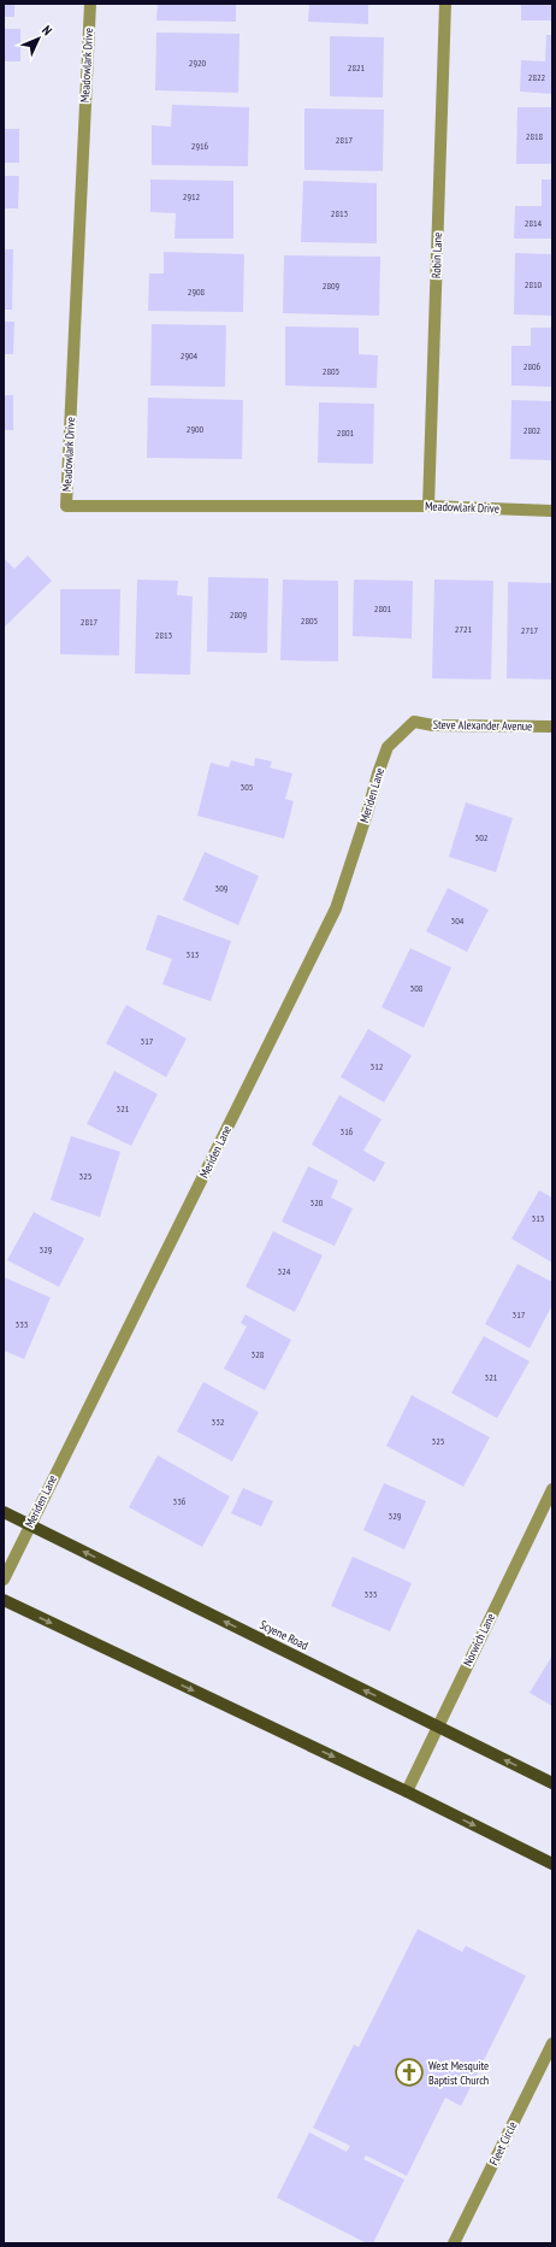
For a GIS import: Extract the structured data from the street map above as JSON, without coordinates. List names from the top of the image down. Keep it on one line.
{"streets":{"main road":["Scyene Road"],"street":["Meadowlark Drive","Robin Lane","Steve Alexander Avenue","Meriden Lane","Norwich Lane","Fleet Circle"]},"crossings":[["Meadowlark Drive","Robin Lane"],["Steve Alexander Avenue","Meriden Lane"],["Meriden Lane","Scyene Road"],["Scyene Road","Norwich Lane"]],"places":{"church":["West Mesquite Baptist Church"]},"house_numbers":["2920","2821","2822","2818","2817","2916","2912","2813","2814","2810","2809","2908","2904","2806","2805","2900","2802","2801","2801","2809","2805","2817","2721","2717","2813","305","302","309","304","313","308","317","312","321","316","325","320","313","329","324","317","333","328","321","332","325","336","329","333"],"north":"top right"}
